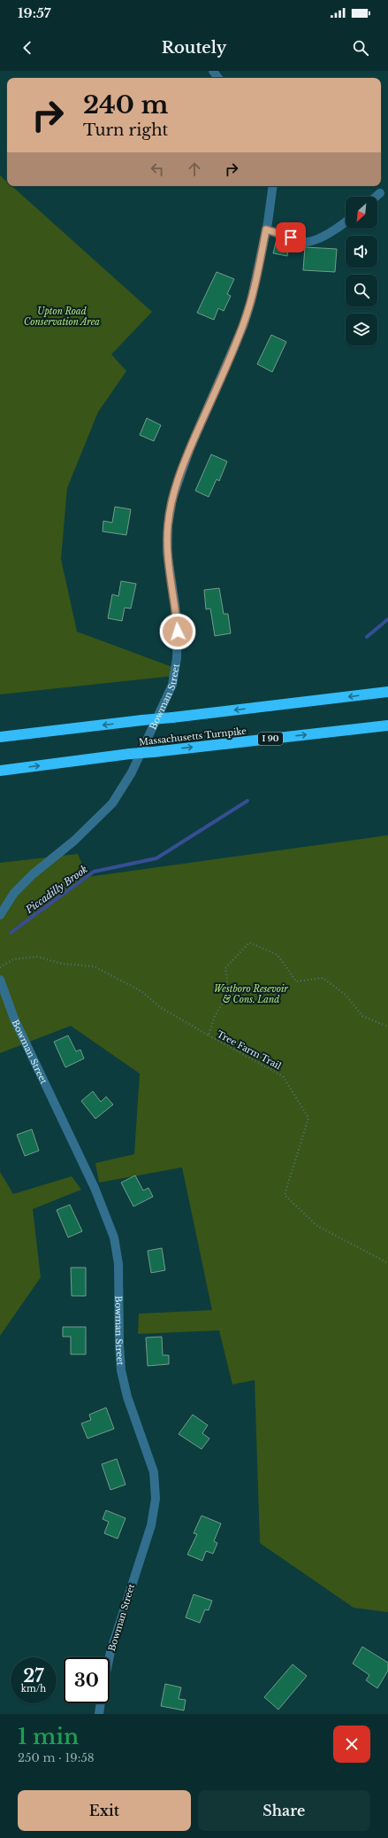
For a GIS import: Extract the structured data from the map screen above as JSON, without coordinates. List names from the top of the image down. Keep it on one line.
{"streets":{"highway":["Massachusetts Turnpike","I 90"],"street":["Bowman Street"],"path":["Tree Farm Trail"]},"water":["Piccadilly Brook"],"parks":["Upton Road Conservation Area","Westboro Resevoir & Cons. Land"],"north":"bottom left","page":{"status":"19:57","header":"Routely","turn":["240 m","Turn right"],"speed":"27 km/h","limit":"30","heading":["1 min","250 m · 19:58"],"buttons":["Exit","Share"]}}
